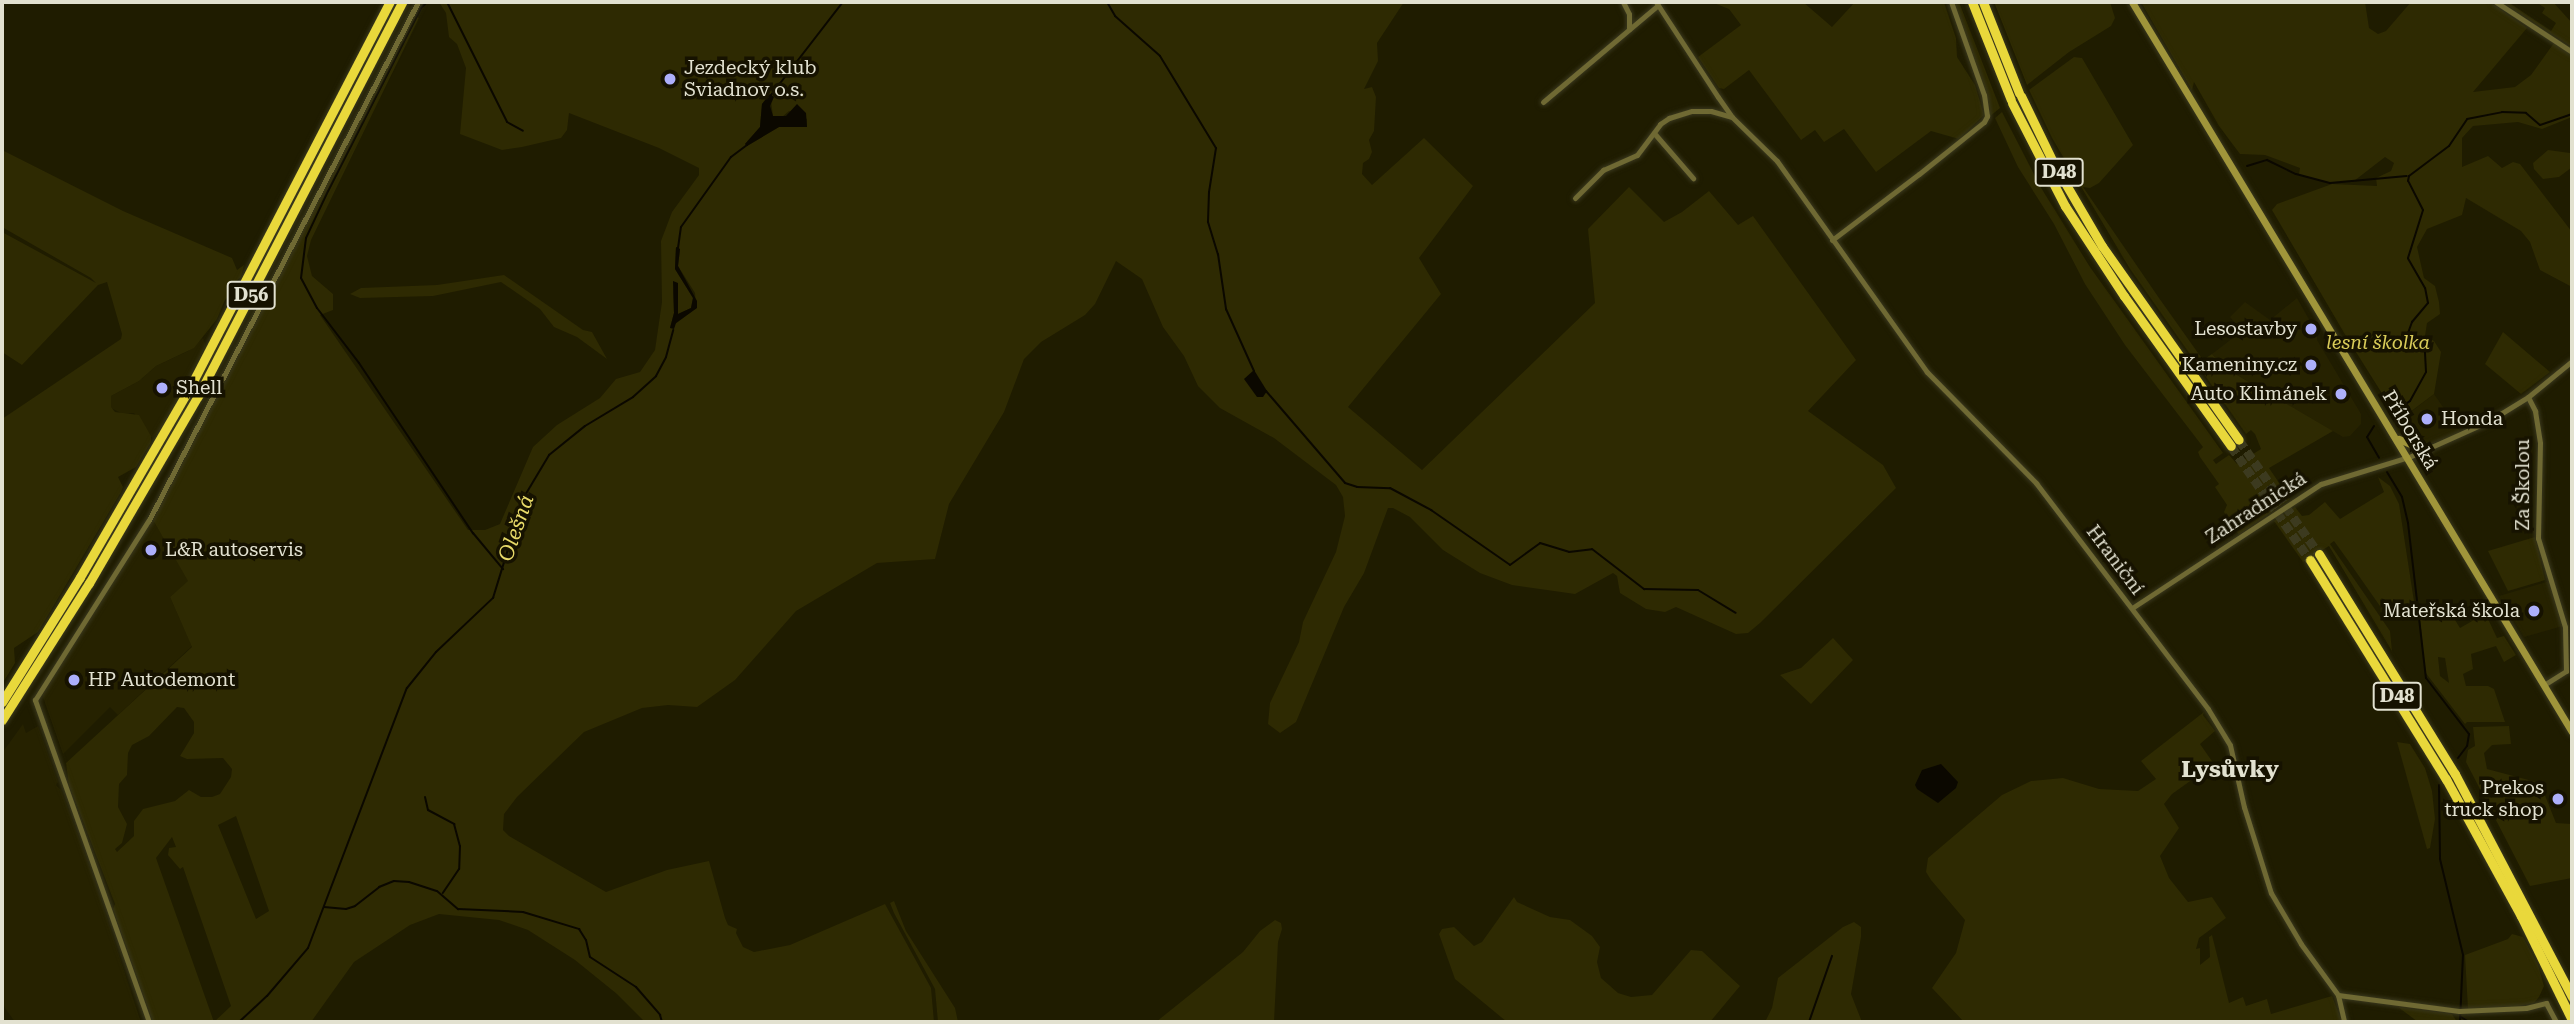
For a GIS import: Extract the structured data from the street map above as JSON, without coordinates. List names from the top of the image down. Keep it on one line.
{"streets":{"highway":["D48","D56"],"main road":["Příborská"],"street":["Za Školou","Zahradnická","Hraniční"]},"crossings":[["Příborská","Za Školou"],["Příborská","Zahradnická"],["Za Školou","Zahradnická"],["Zahradnická","Hraniční"]],"districts":["Lysůvky"],"water":["Olešná"],"parks":["lesní školka"],"places":["Jezdecký klub Sviadnov o.s.","Lesostavby","Kameniny.cz","Shell","Auto Klimánek","Honda","L&R autoservis","Mateřská škola","HP Autodemont","Prekos truck shop"]}
